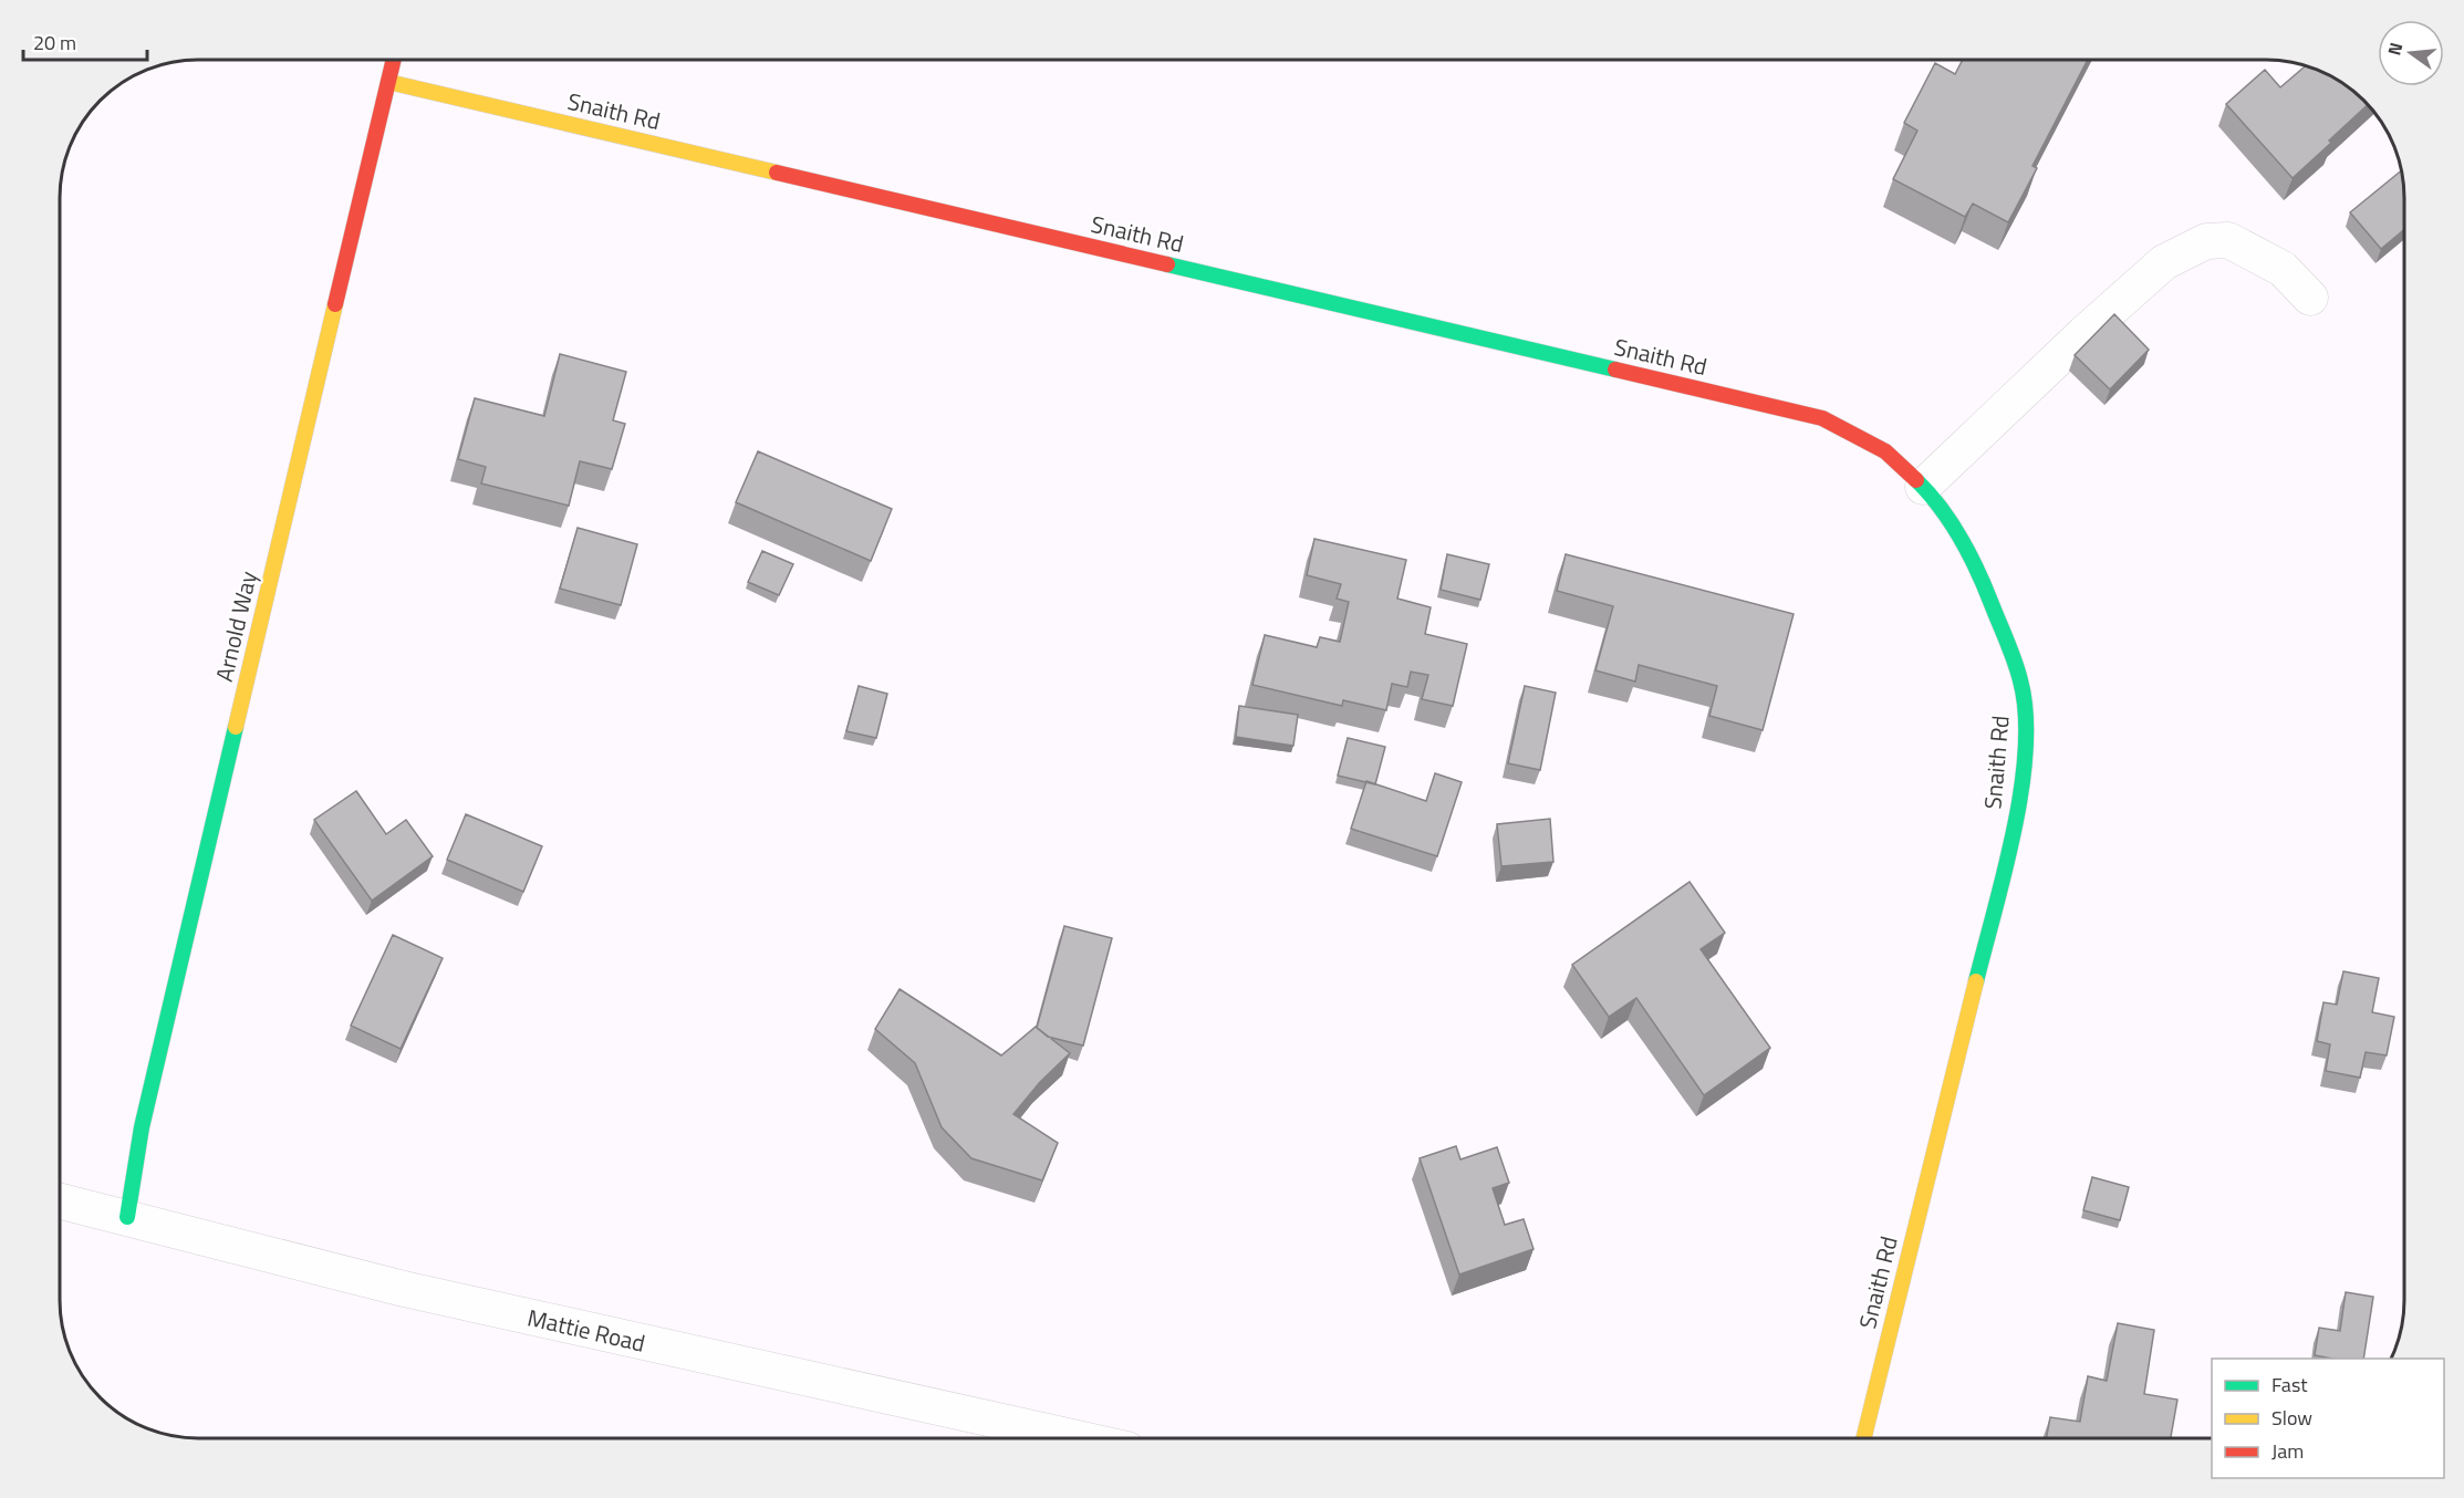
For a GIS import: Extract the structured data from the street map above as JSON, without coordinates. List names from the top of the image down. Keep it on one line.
{"streets":{"street":["Snaith Rd","Arnold Way","Mattie Road"]},"crossings":[["Snaith Rd","Arnold Way"],["Arnold Way","Mattie Road"]],"legend":["Fast","Slow","Jam"],"scale_bar":"20 m","north":"left"}
